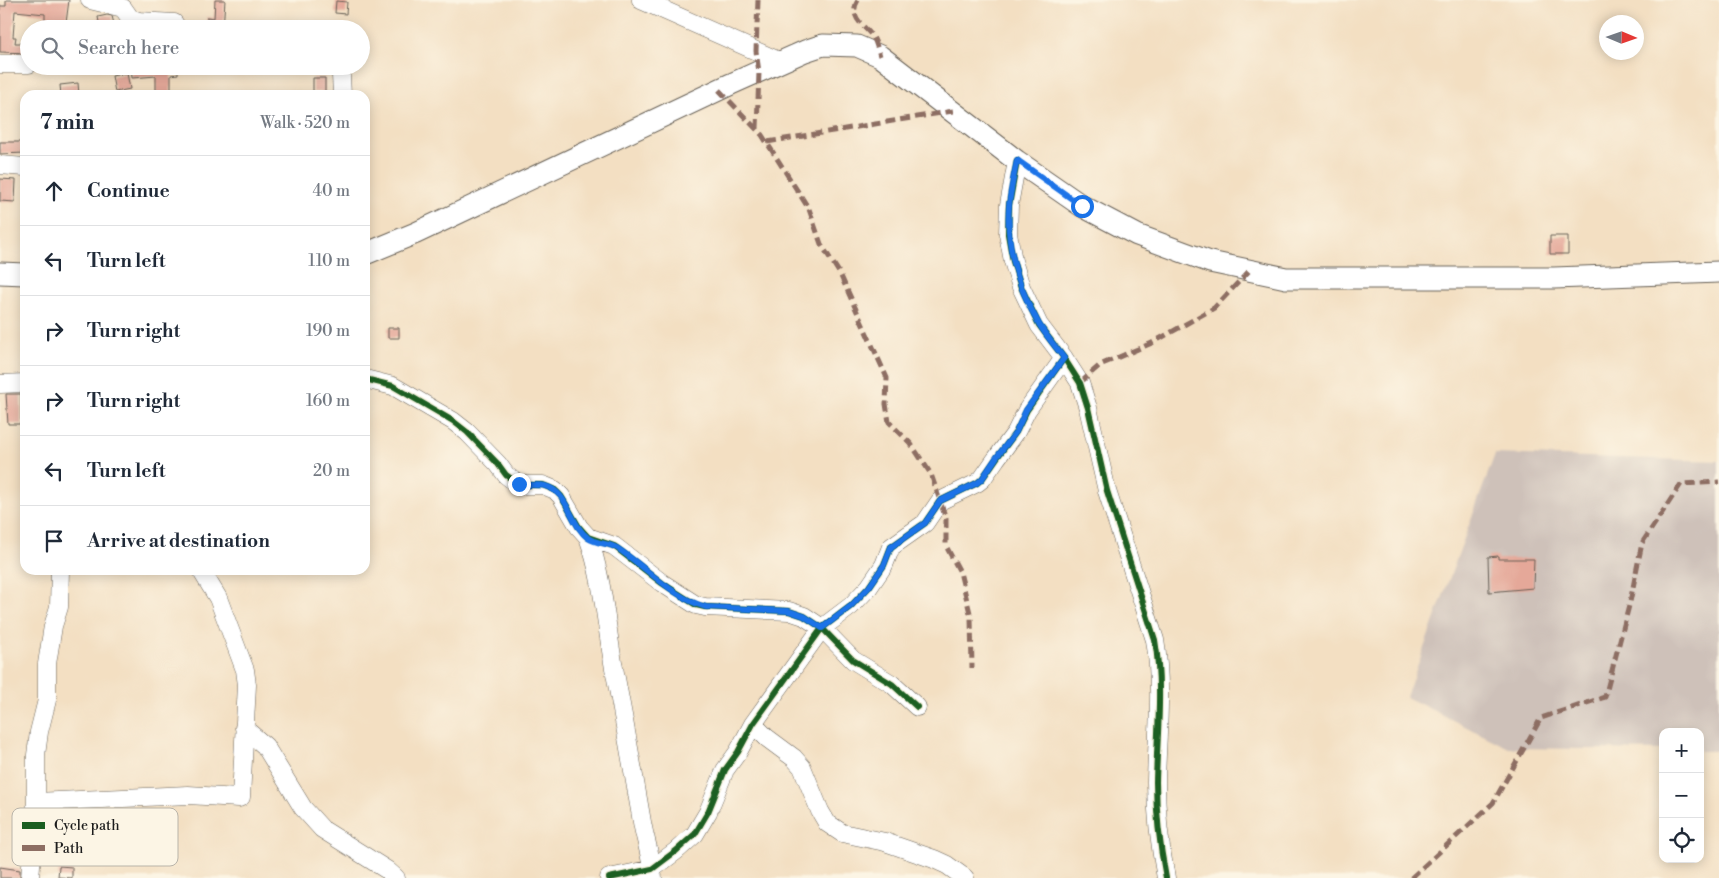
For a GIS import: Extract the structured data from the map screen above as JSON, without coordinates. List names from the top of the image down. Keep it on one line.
{"legend":["Cycle path","Path"],"north":"right","page":{"search":"Search here","heading":["7 min","Walk · 520 m"],"list":[["Continue","40 m"],["Turn left","110 m"],["Turn right","190 m"],["Turn right","160 m"],["Turn left","20 m"],"Arrive at destination"],"map_buttons":["+","−"]}}
